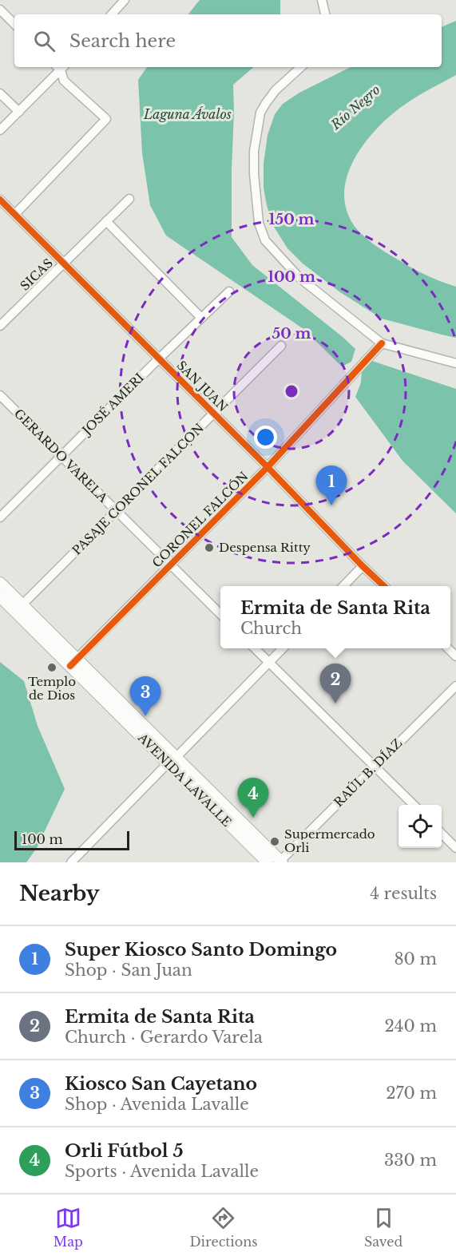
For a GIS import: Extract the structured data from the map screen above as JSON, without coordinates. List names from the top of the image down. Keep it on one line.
{"streets":{"main road":["AVENIDA LAVALLE"],"street":["SICAS","SAN JUAN","JOSÉ AMERI","GERARDO VARELA","PASAJE CORONEL FALCON","CORONEL FALCÓN","RAÚL B. DÍAZ"]},"crossings":[["SICAS","SAN JUAN"],["SAN JUAN","JOSÉ AMERI"],["SAN JUAN","PASAJE CORONEL FALCON"],["SAN JUAN","CORONEL FALCÓN"],["JOSÉ AMERI","GERARDO VARELA"],["GERARDO VARELA","PASAJE CORONEL FALCON"],["GERARDO VARELA","CORONEL FALCÓN"],["PASAJE CORONEL FALCON","AVENIDA LAVALLE"],["CORONEL FALCÓN","AVENIDA LAVALLE"],["RAÚL B. DÍAZ","AVENIDA LAVALLE"]],"water":["Río Negro","Laguna Ávalos"],"places":["Despensa Ritty","Templo de Dios","Supermercado Orli"],"scale_bar":"100 m","page":{"search":"Search here","pins":["1","2","3","4"],"popup":["Ermita de Santa Rita","Church"],"scale":"100 m","heading":["Nearby","4 results"],"list":[{"mark":"1","name":"Super Kiosco Santo Domingo","note":"Shop · San Juan","value":"80 m"},{"mark":"2","name":"Ermita de Santa Rita","note":"Church · Gerardo Varela","value":"240 m"},{"mark":"3","name":"Kiosco San Cayetano","note":"Shop · Avenida Lavalle","value":"270 m"},{"mark":"4","name":"Orli Fútbol 5","note":"Sports · Avenida Lavalle","value":"330 m"}],"nav":["Map","Directions","Saved"]},"rings":["150 m","100 m","50 m"]}
